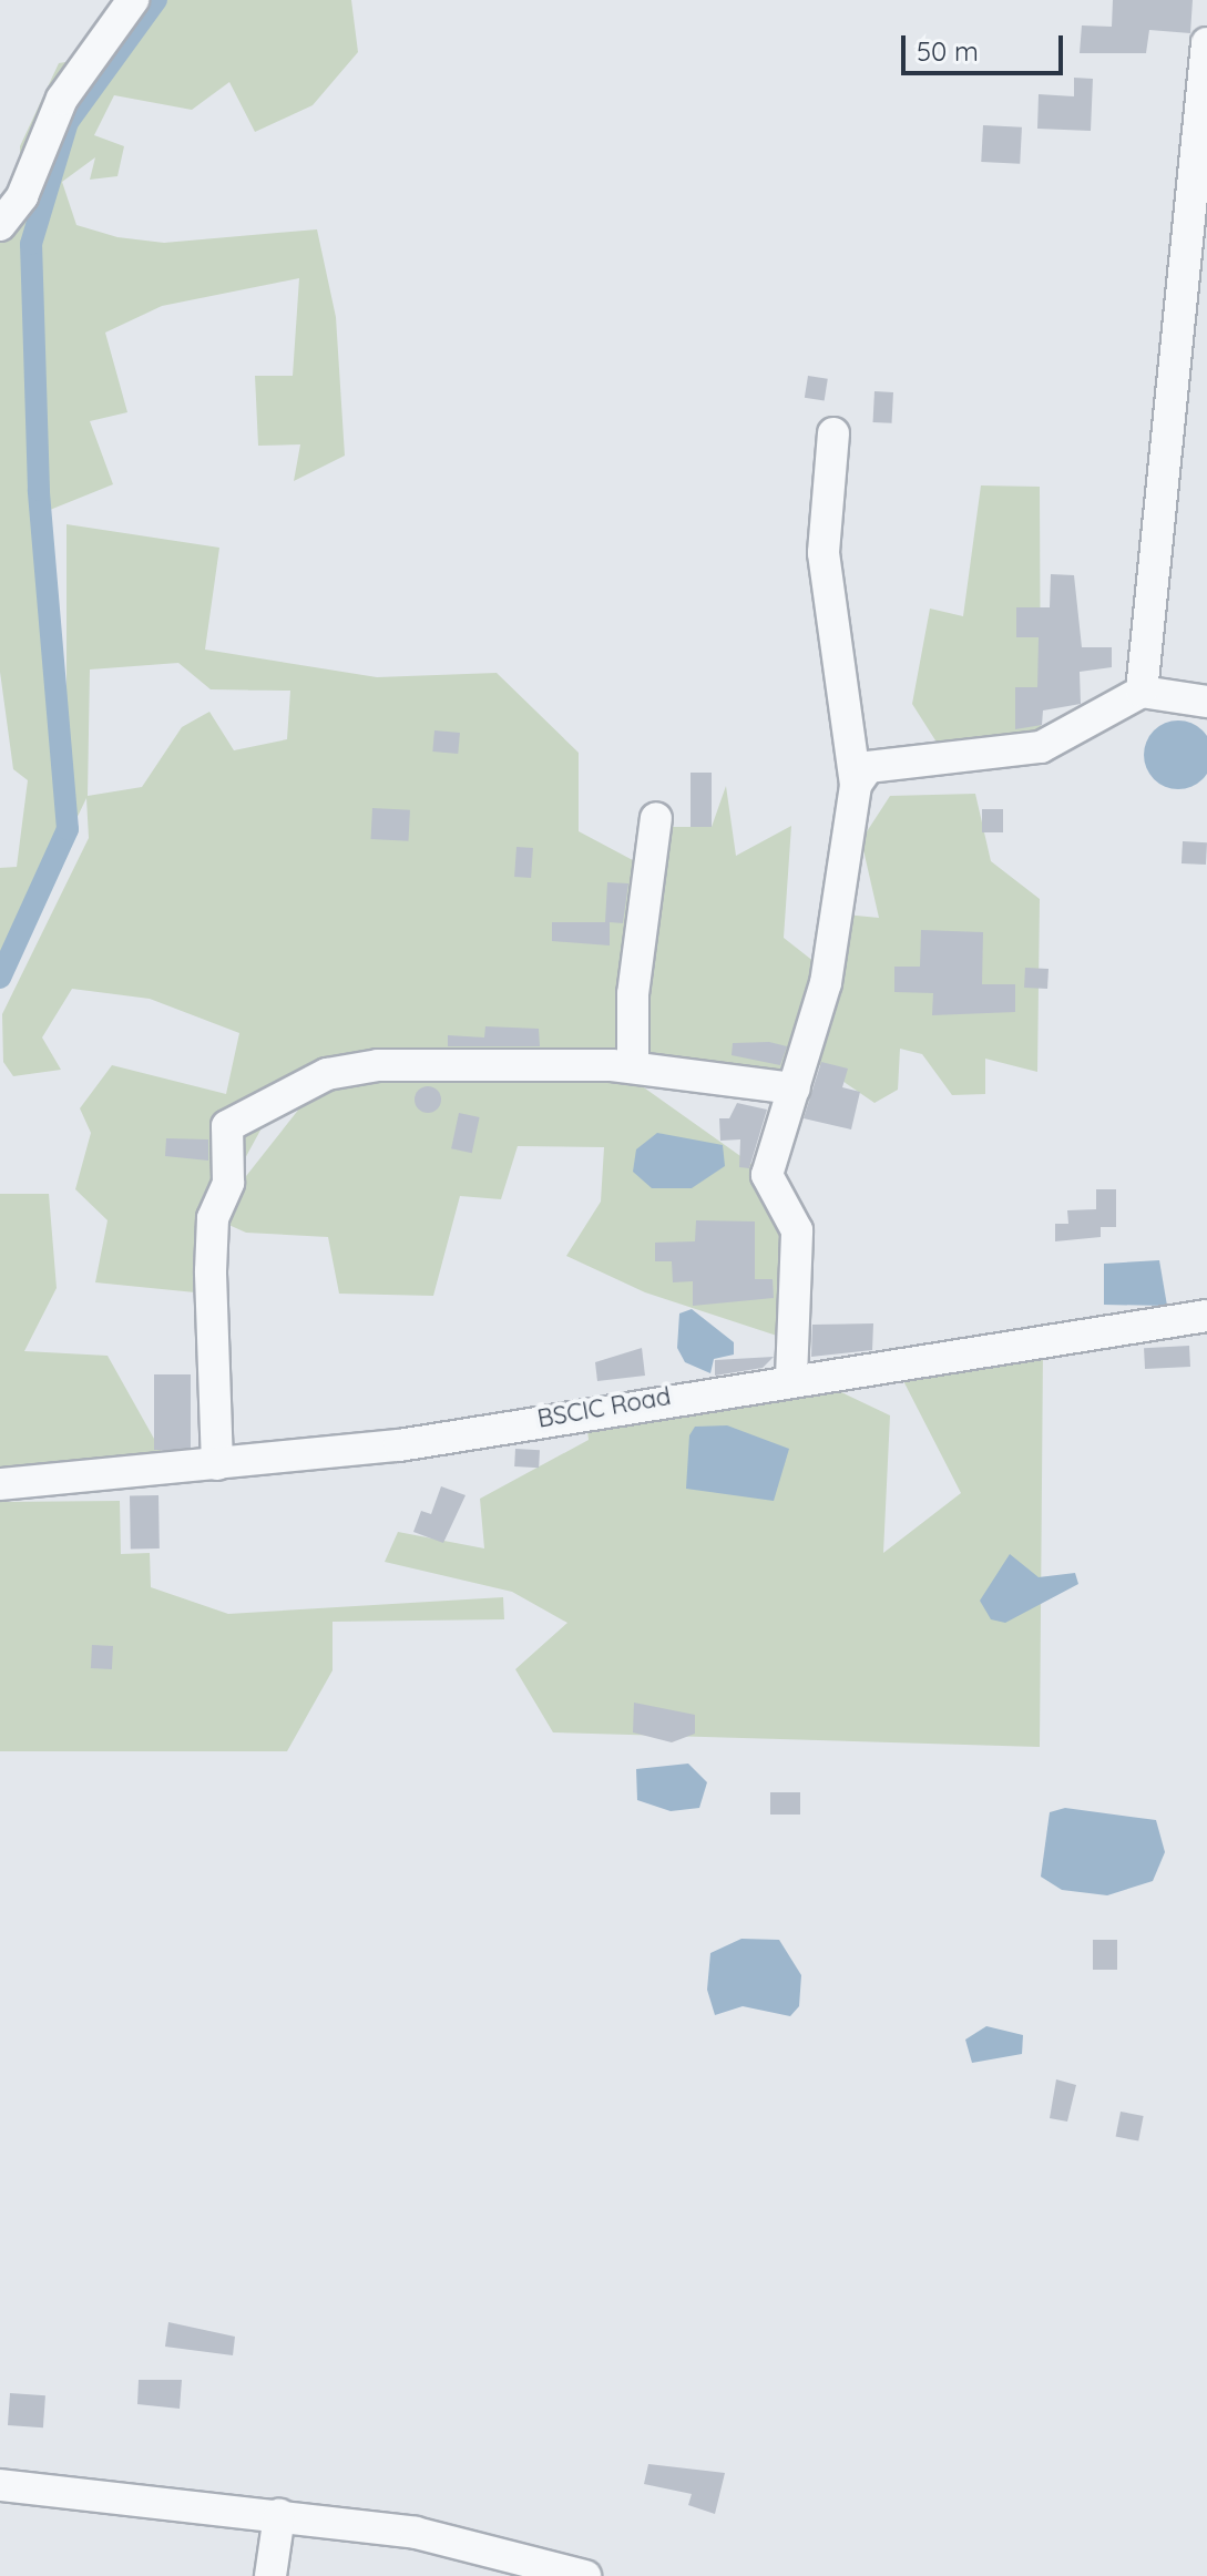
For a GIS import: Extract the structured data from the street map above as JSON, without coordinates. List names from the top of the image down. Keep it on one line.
{"streets":{"street":["BSCIC Road"]},"scale_bar":"50 m"}
